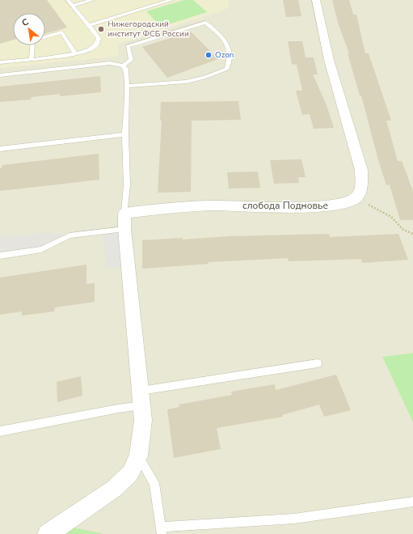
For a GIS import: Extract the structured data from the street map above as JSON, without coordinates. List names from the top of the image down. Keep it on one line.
{"streets":{"street":["слобода Подновье"]},"places":["Нижегородский институт ФСБ России","Ozon"],"north":"top left"}
